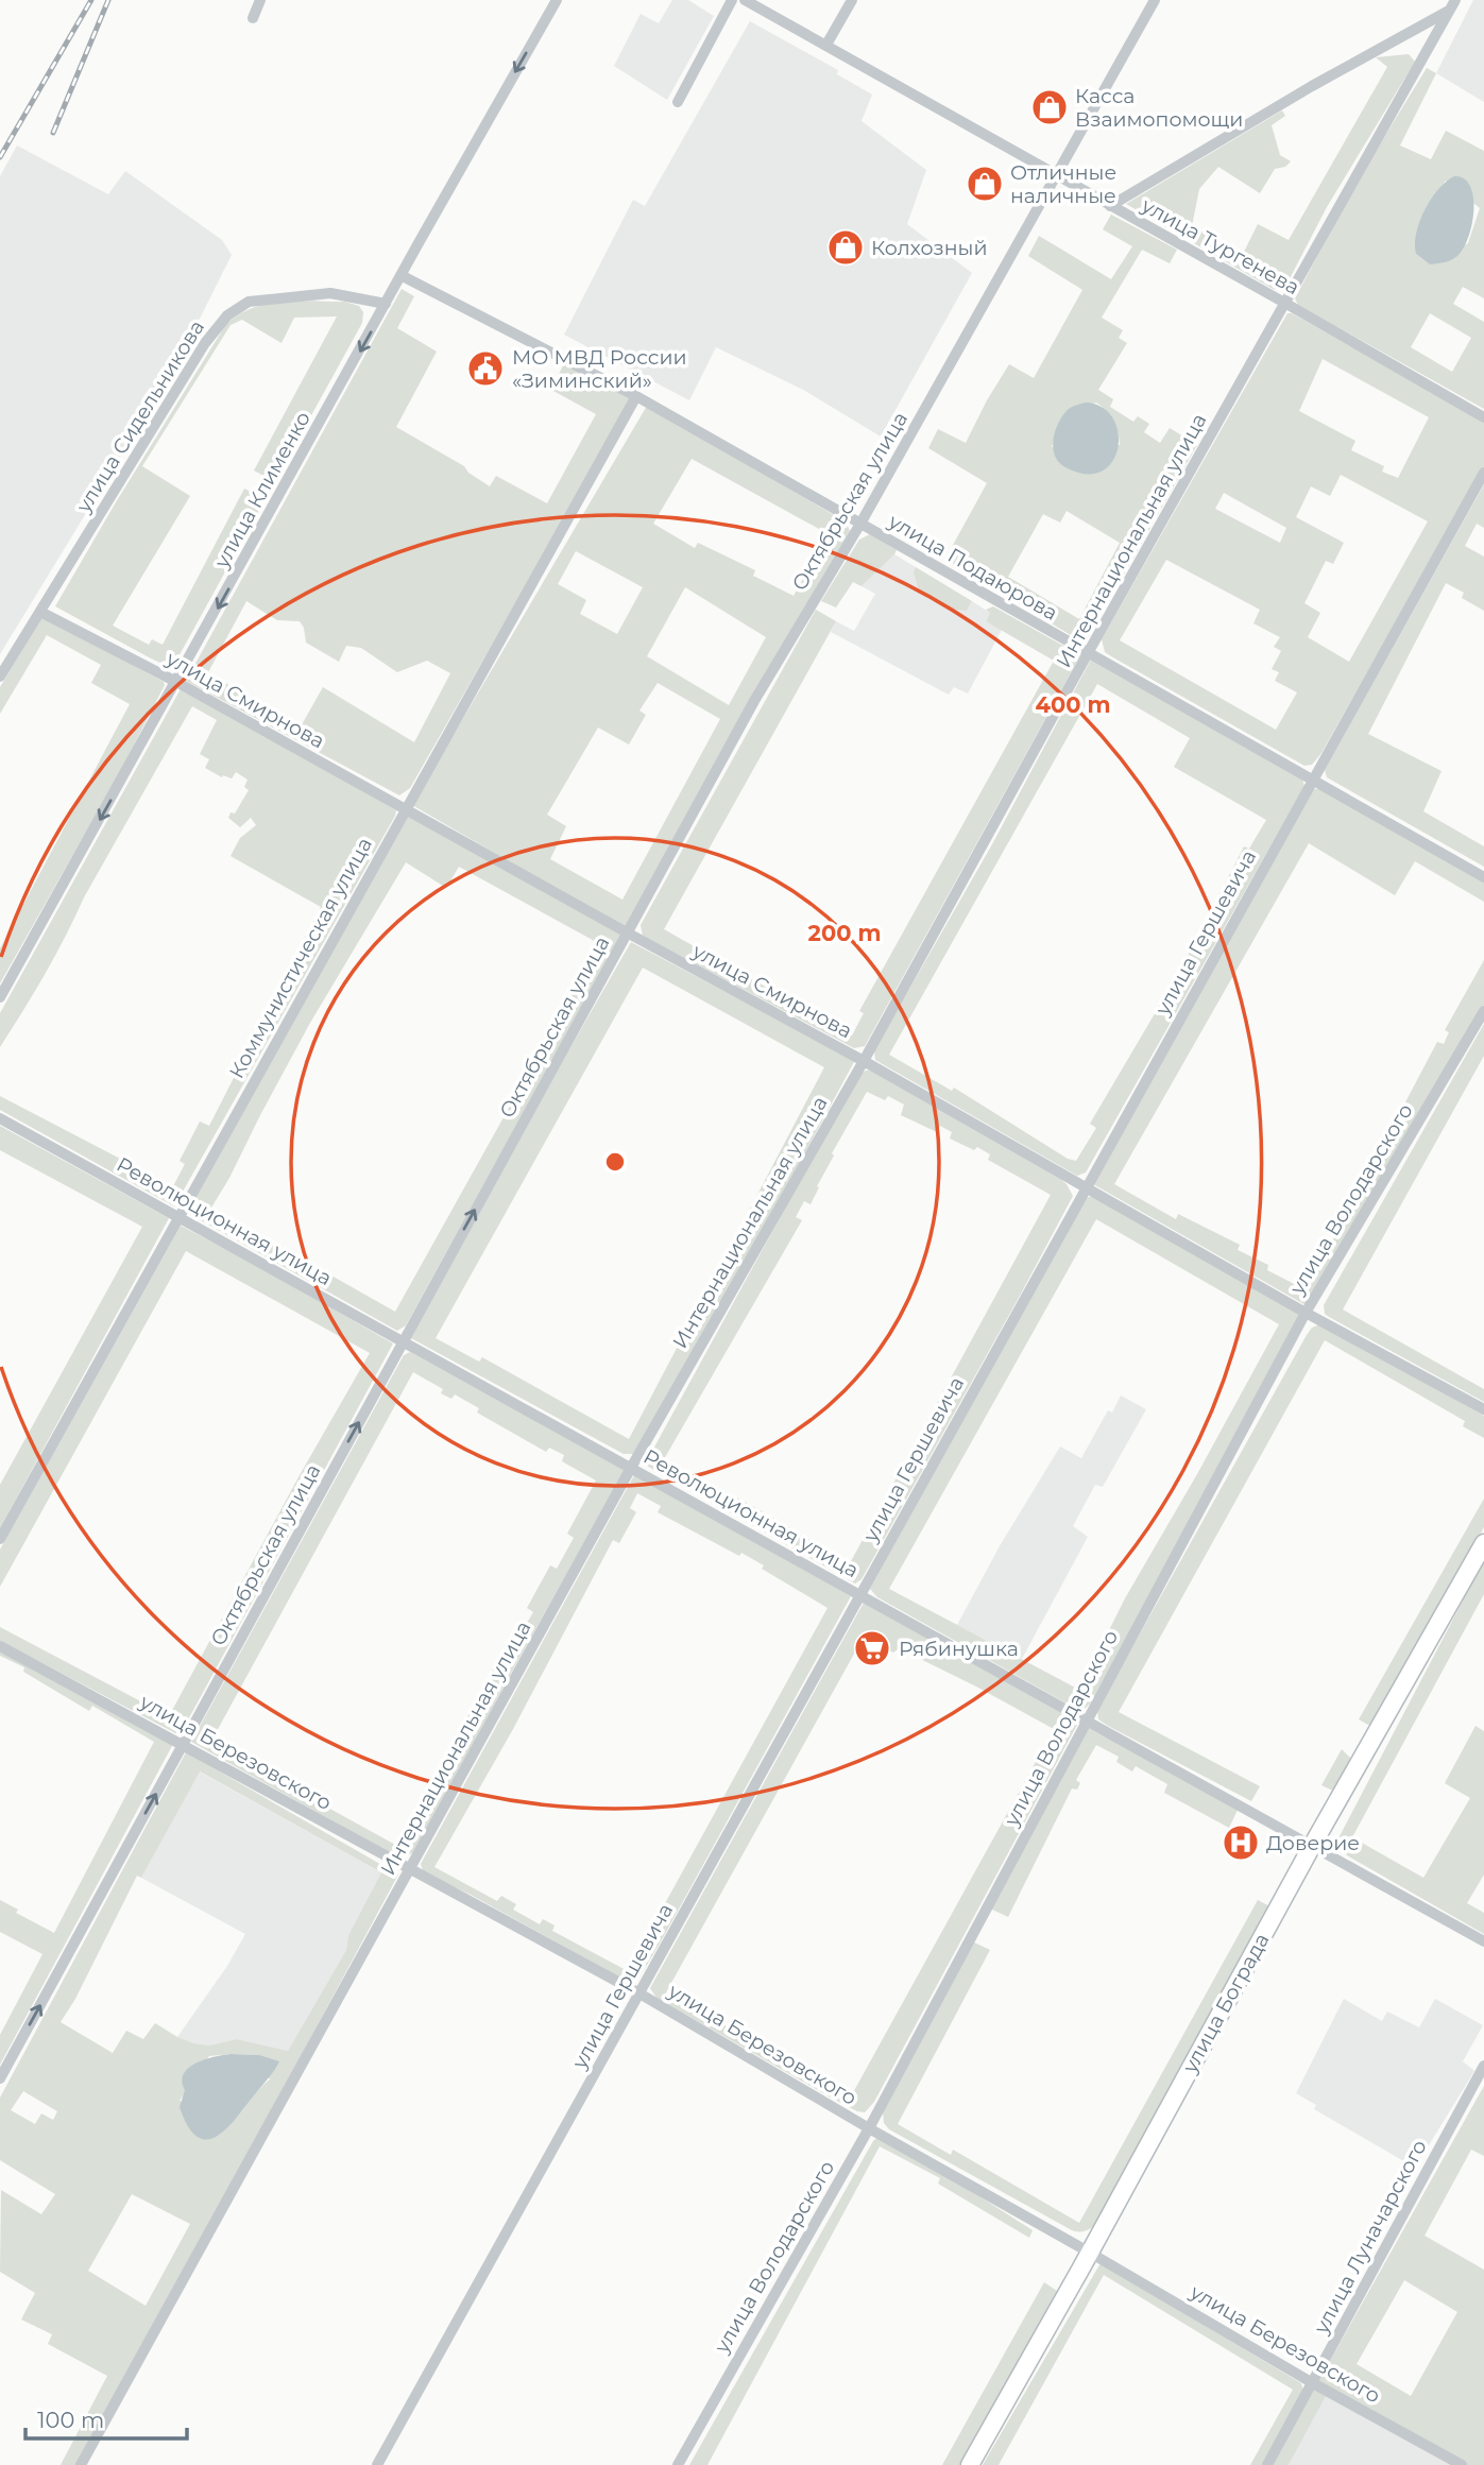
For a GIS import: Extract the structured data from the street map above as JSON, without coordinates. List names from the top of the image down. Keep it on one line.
{"streets":{"street":["улица Тургенева","улица Сидельникова","улица Клименко","Октябрьская улица","Интернациональная улица","улица Подаюрова","улица Смирнова","улица Гершевича","Коммунистическая улица","улица Володарского","Революционная улица","улица Березовского","улица Бограда","улица Луначарского"]},"crossings":[["улица Тургенева","Октябрьская улица"],["улица Тургенева","Интернациональная улица"],["улица Сидельникова","улица Клименко"],["улица Сидельникова","улица Смирнова"],["улица Клименко","улица Подаюрова"],["улица Клименко","улица Смирнова"],["Октябрьская улица","улица Подаюрова"],["Октябрьская улица","улица Смирнова"],["Октябрьская улица","Революционная улица"],["Октябрьская улица","улица Березовского"],["Интернациональная улица","улица Подаюрова"],["Интернациональная улица","улица Смирнова"],["Интернациональная улица","Революционная улица"],["Интернациональная улица","улица Березовского"],["улица Подаюрова","улица Гершевича"],["улица Подаюрова","Коммунистическая улица"],["улица Смирнова","улица Гершевича"],["улица Смирнова","Коммунистическая улица"],["улица Смирнова","улица Володарского"],["улица Гершевича","Революционная улица"],["улица Гершевича","улица Березовского"],["Коммунистическая улица","Революционная улица"],["улица Володарского","Революционная улица"],["улица Володарского","улица Березовского"],["Революционная улица","улица Бограда"],["улица Березовского","улица Бограда"],["улица Березовского","улица Луначарского"]],"one_way":["улица Клименко","Октябрьская улица"],"places":{"shop":["Касса Взаимопомощи","Отличные наличные","Колхозный"],"public building":["МО МВД России «Зиминский»"],"supermarket":["Рябинушка"],"hospital":["Доверие"]},"scale_bar":"100 m","rings":["400 m","200 m"]}
